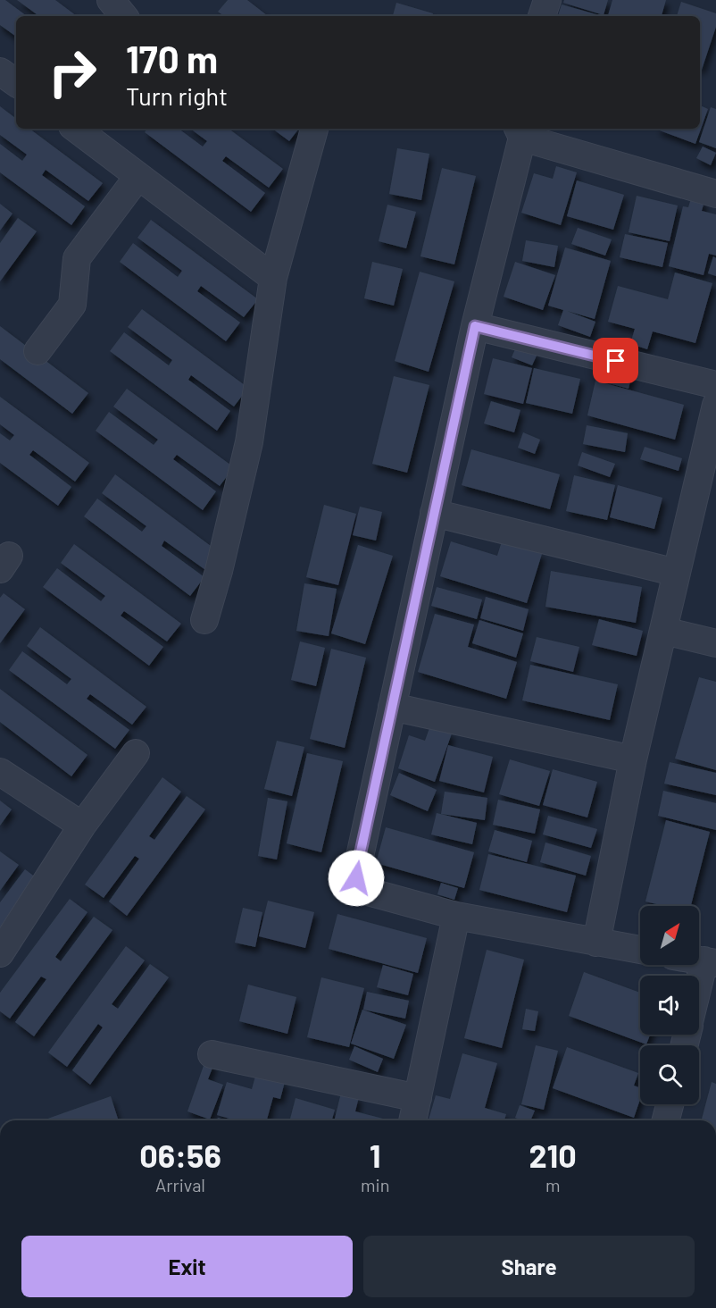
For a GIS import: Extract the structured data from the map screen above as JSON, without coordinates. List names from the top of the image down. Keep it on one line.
{"north":"top right","page":{"turn":["170 m","Turn right"],"eta":["06:56","Arrival","1","min","210","m"],"buttons":["Exit","Share"]}}
